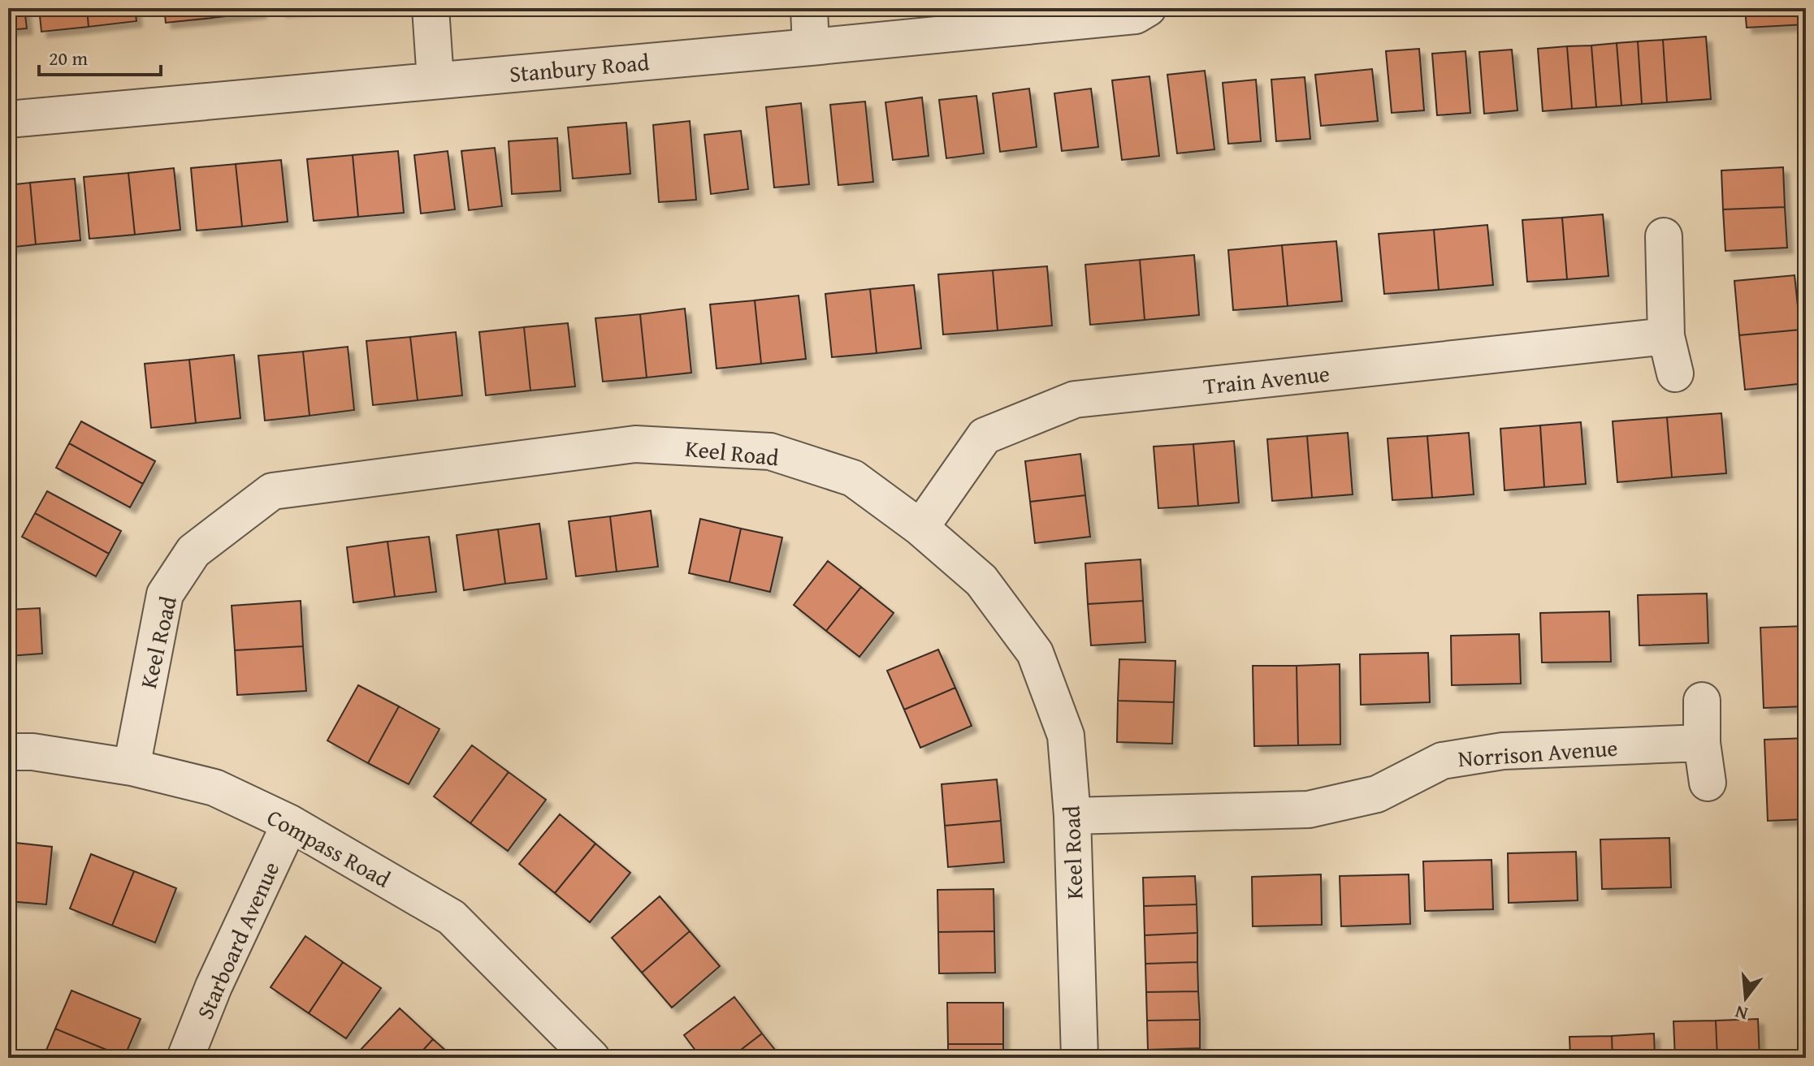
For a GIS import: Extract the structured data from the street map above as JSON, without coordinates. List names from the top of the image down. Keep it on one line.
{"streets":{"street":["Stanbury Road","Train Avenue","Keel Road","Norrison Avenue","Compass Road","Starboard Avenue"]},"crossings":[["Train Avenue","Keel Road"],["Keel Road","Norrison Avenue"],["Keel Road","Compass Road"],["Compass Road","Starboard Avenue"]],"scale_bar":"20 m","north":"bottom"}
